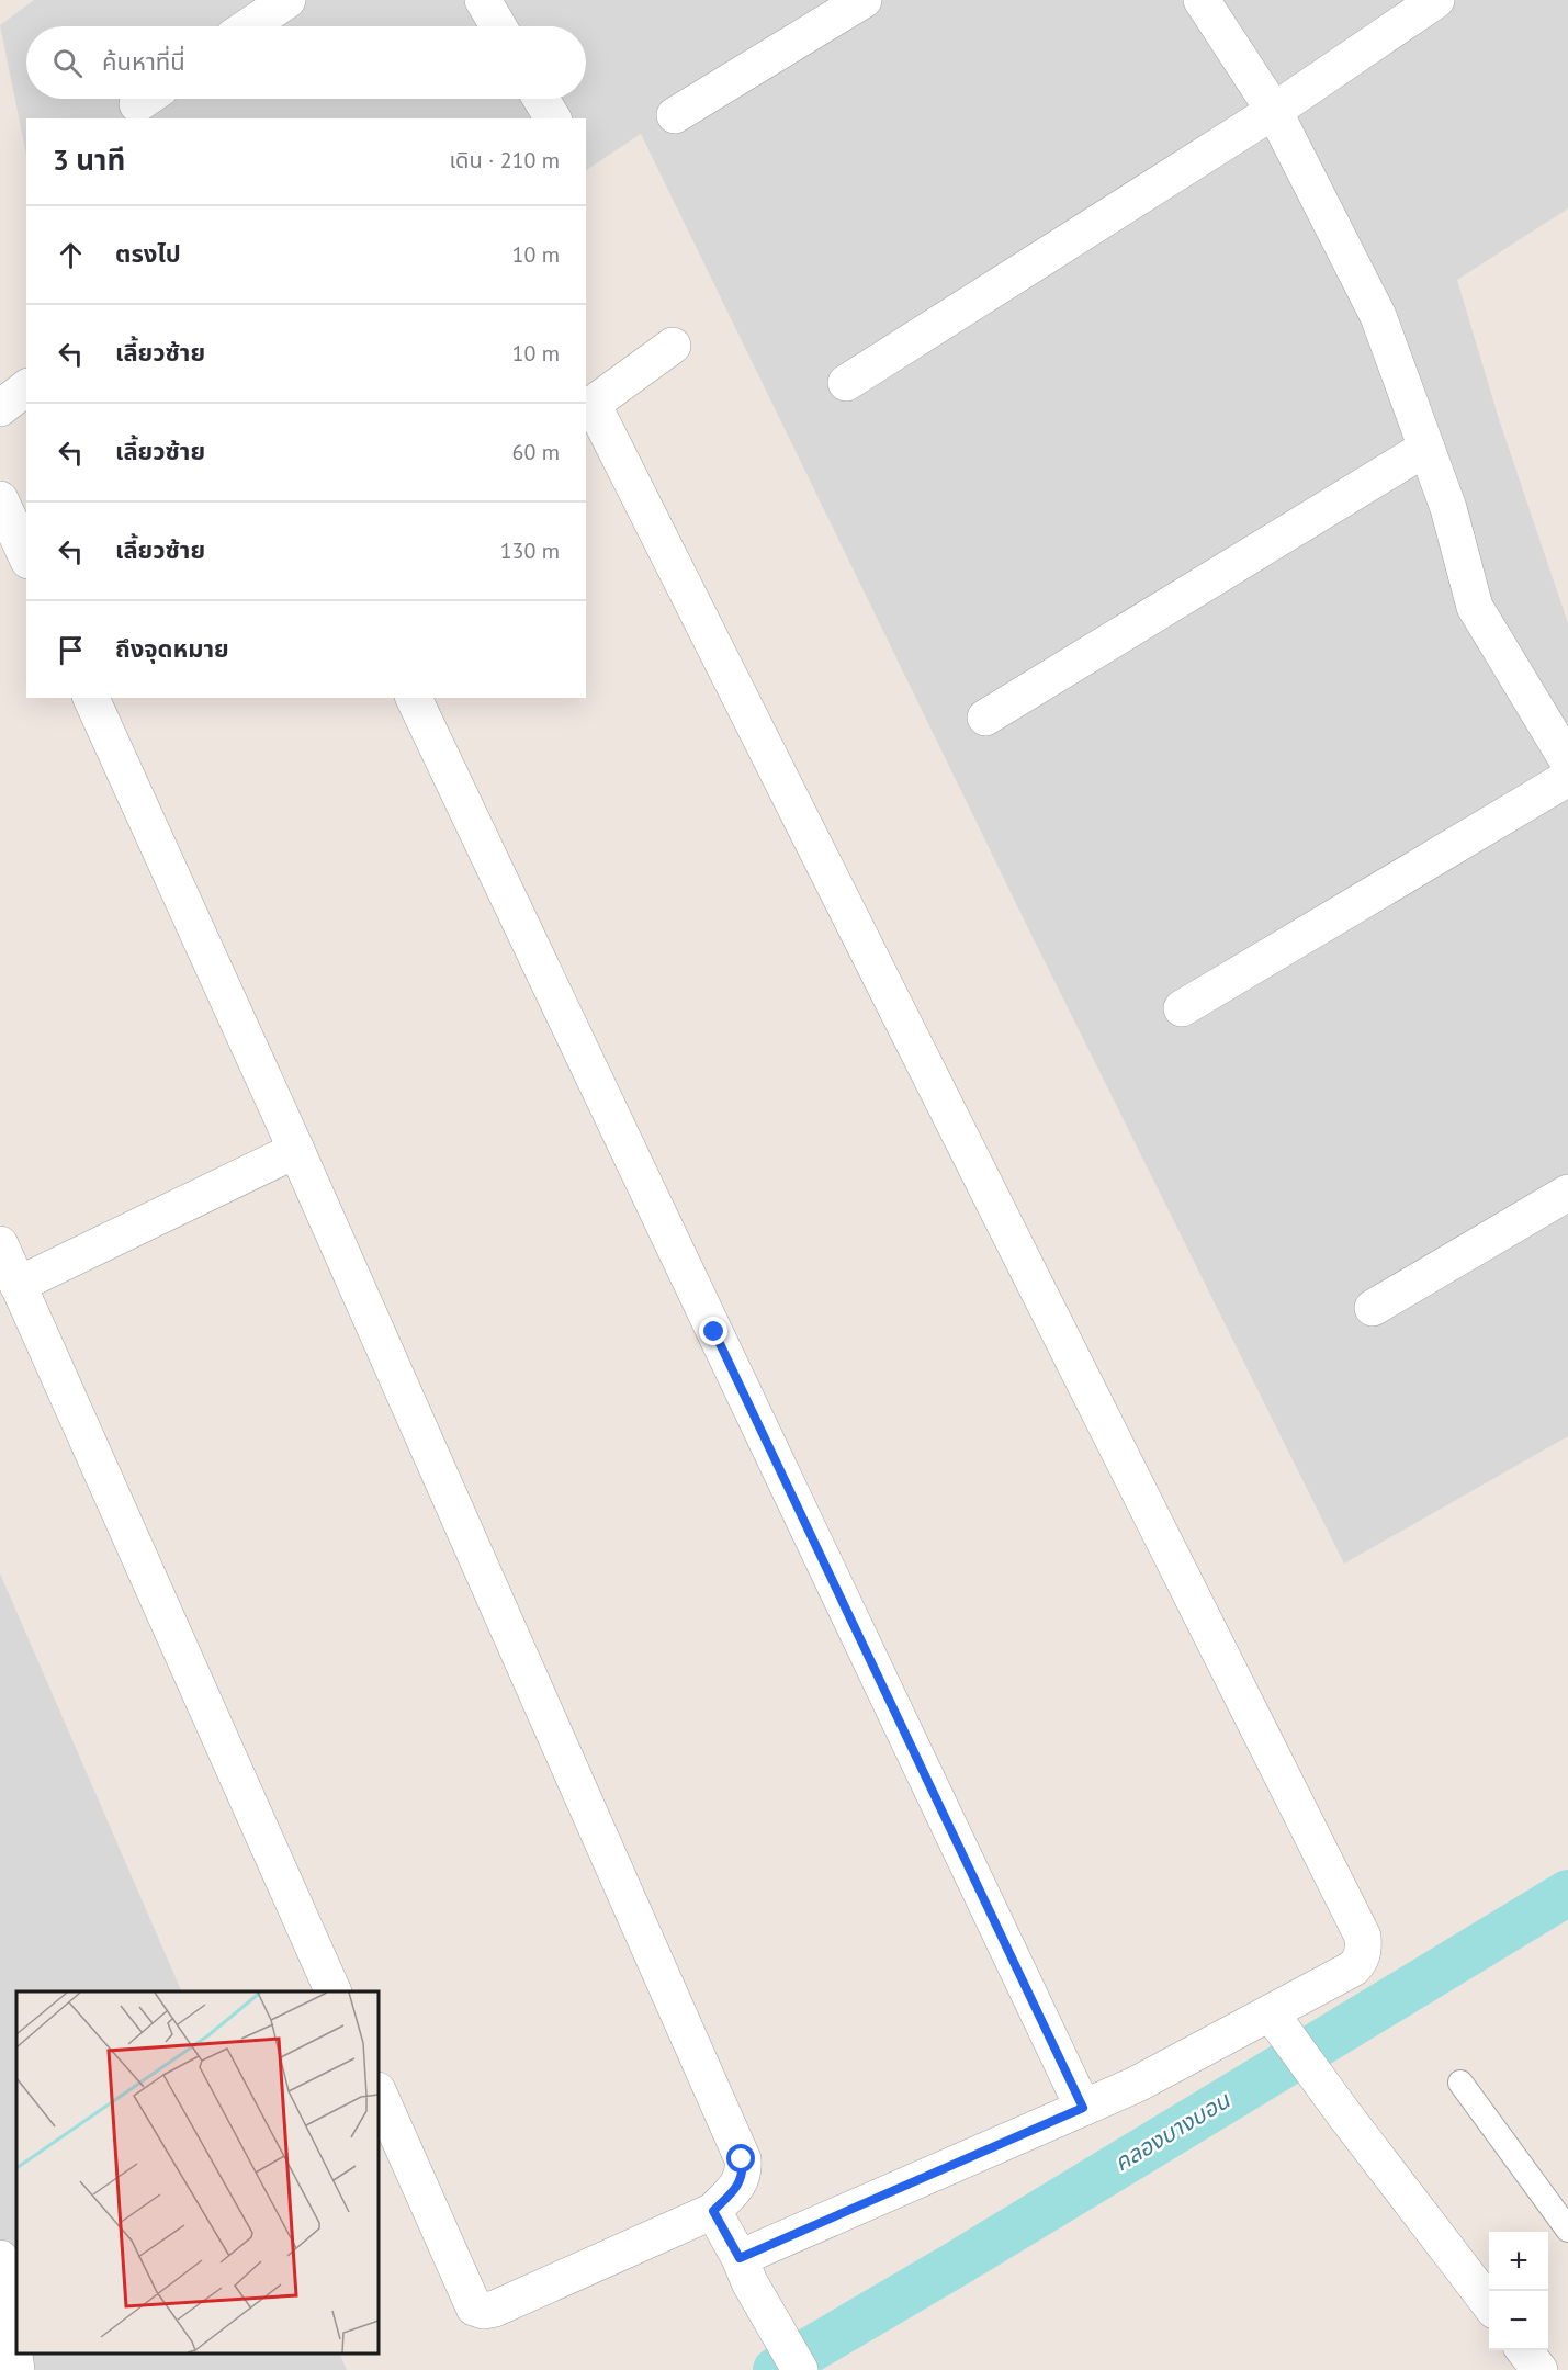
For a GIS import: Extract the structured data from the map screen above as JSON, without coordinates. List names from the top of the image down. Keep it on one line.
{"water":["คลองบางบอน"],"page":{"search":"ค้นหาที่นี่","heading":["3 นาที","เดิน · 210 m"],"list":[["ตรงไป","10 m"],["เลี้ยวซ้าย","10 m"],["เลี้ยวซ้าย","60 m"],["เลี้ยวซ้าย","130 m"],"ถึงจุดหมาย"],"map_buttons":["+","−"]}}
